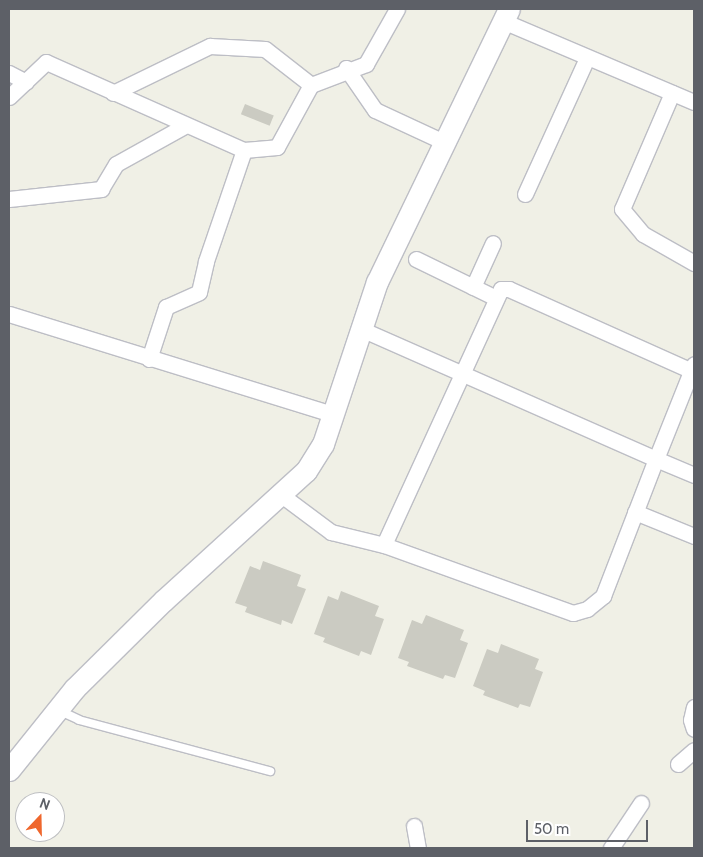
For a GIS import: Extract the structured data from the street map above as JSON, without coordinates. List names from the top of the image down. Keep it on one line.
{"scale_bar":"50 m","north":"top"}
